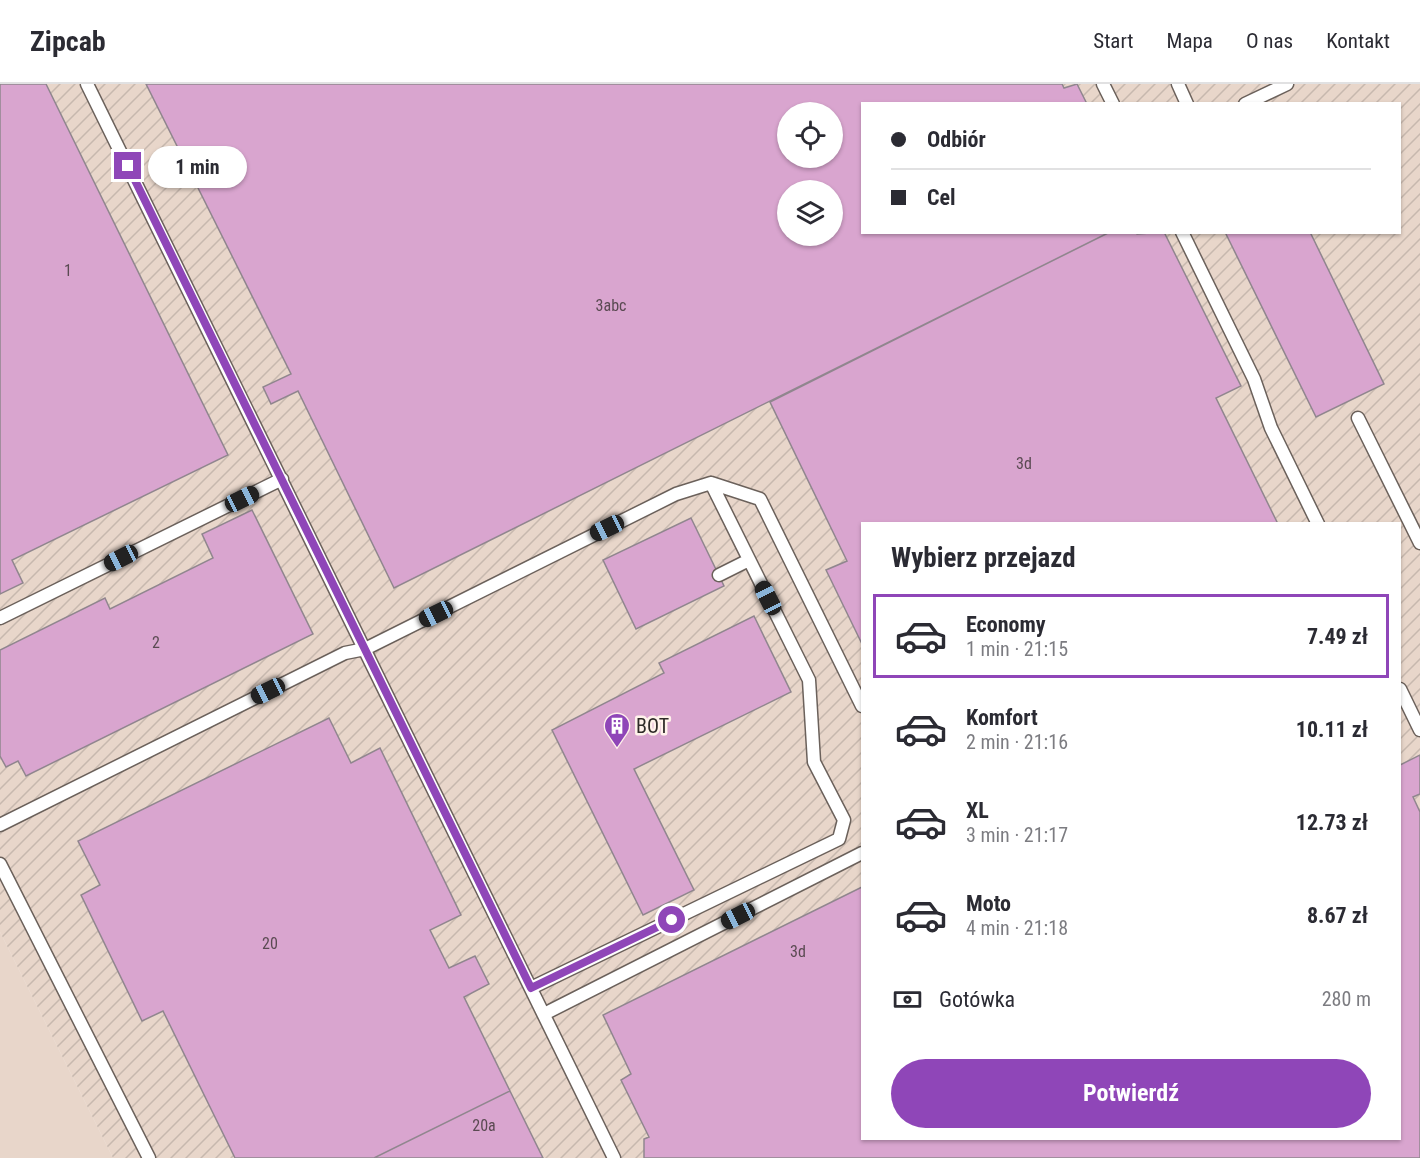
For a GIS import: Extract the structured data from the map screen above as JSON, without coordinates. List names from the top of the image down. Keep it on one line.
{"places":{"building":["BOT"]},"house_numbers":["1","3abc","3d","2","20","3d","20a"],"page":{"header":"Zipcab","nav":["Start","Mapa","O nas","Kontakt"],"banner":["Odbiór","Cel"],"bubble":"1 min","heading":"Wybierz przejazd","list":[{"name":"Economy","note":"1 min · 21:15","value":"7.49 zł"},{"name":"Komfort","note":"2 min · 21:16","value":"10.11 zł"},{"name":"XL","note":"3 min · 21:17","value":"12.73 zł"},{"name":"Moto","note":"4 min · 21:18","value":"8.67 zł"}],"pay":["Gotówka","280 m"],"buttons":"Potwierdź"}}
